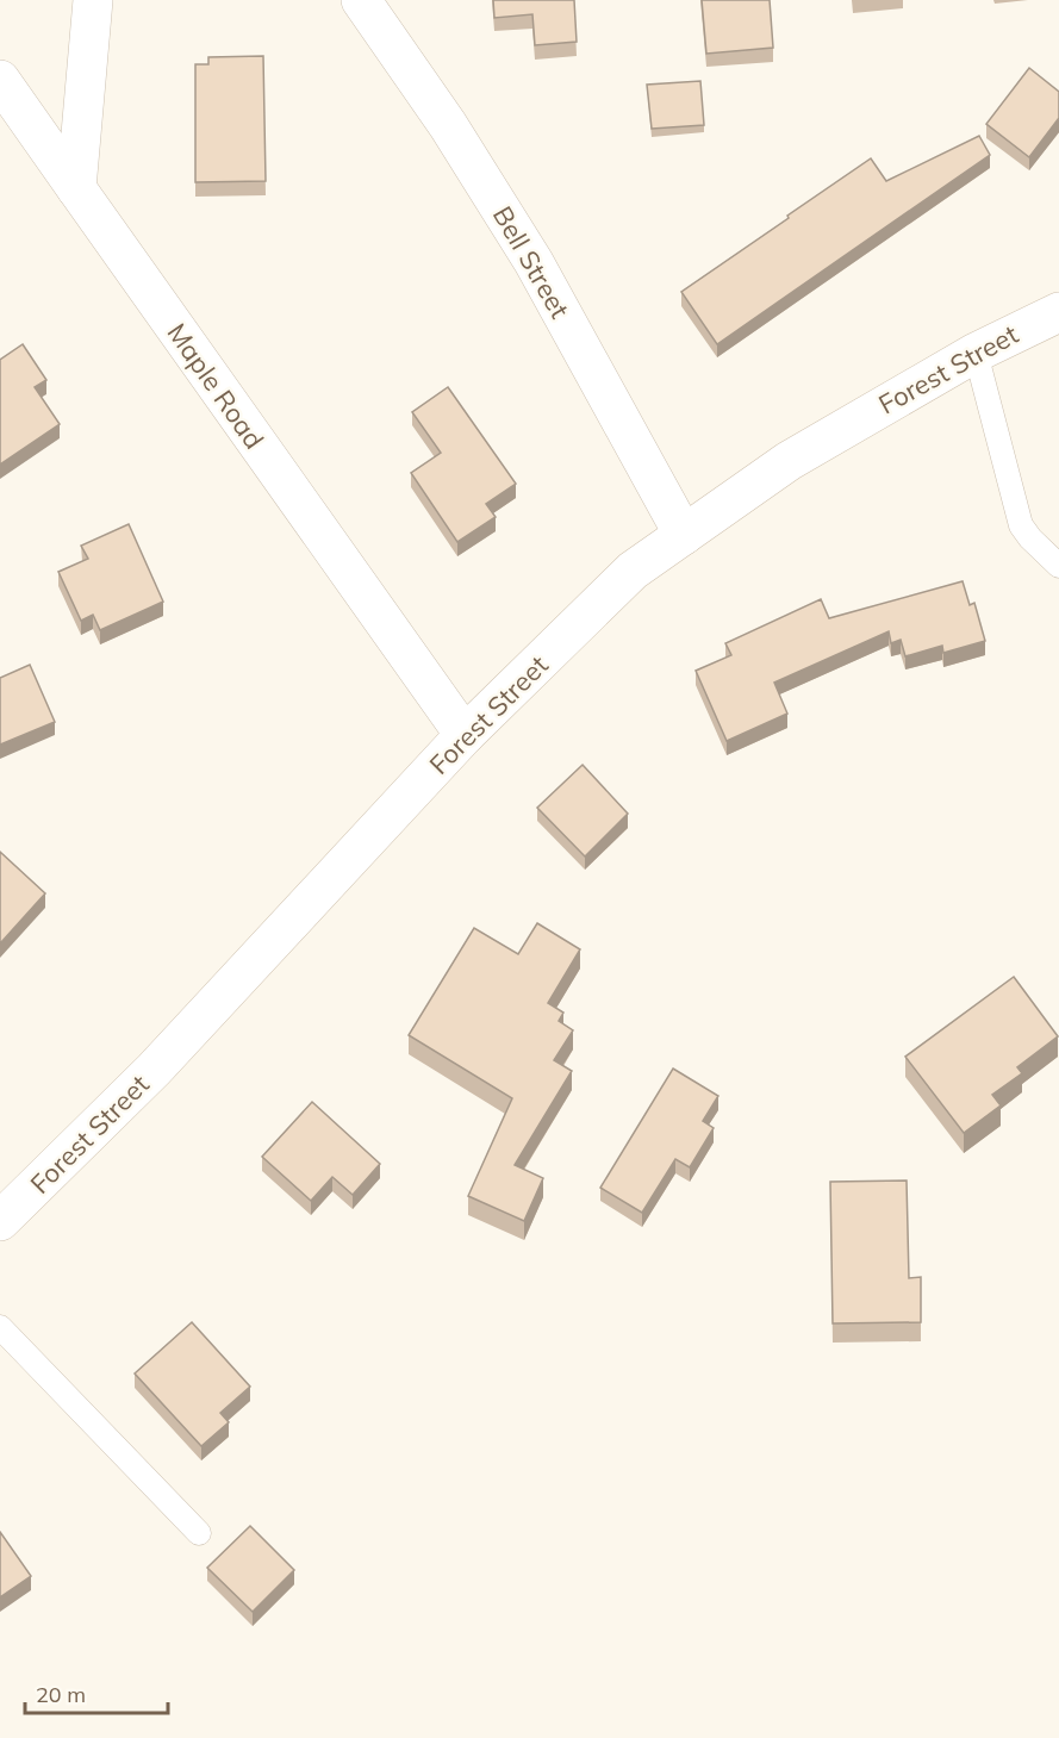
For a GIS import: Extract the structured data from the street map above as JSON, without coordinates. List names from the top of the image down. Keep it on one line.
{"streets":{"street":["Bell Street","Forest Street","Maple Road"]},"crossings":[["Bell Street","Forest Street"],["Forest Street","Maple Road"]],"scale_bar":"20 m"}
